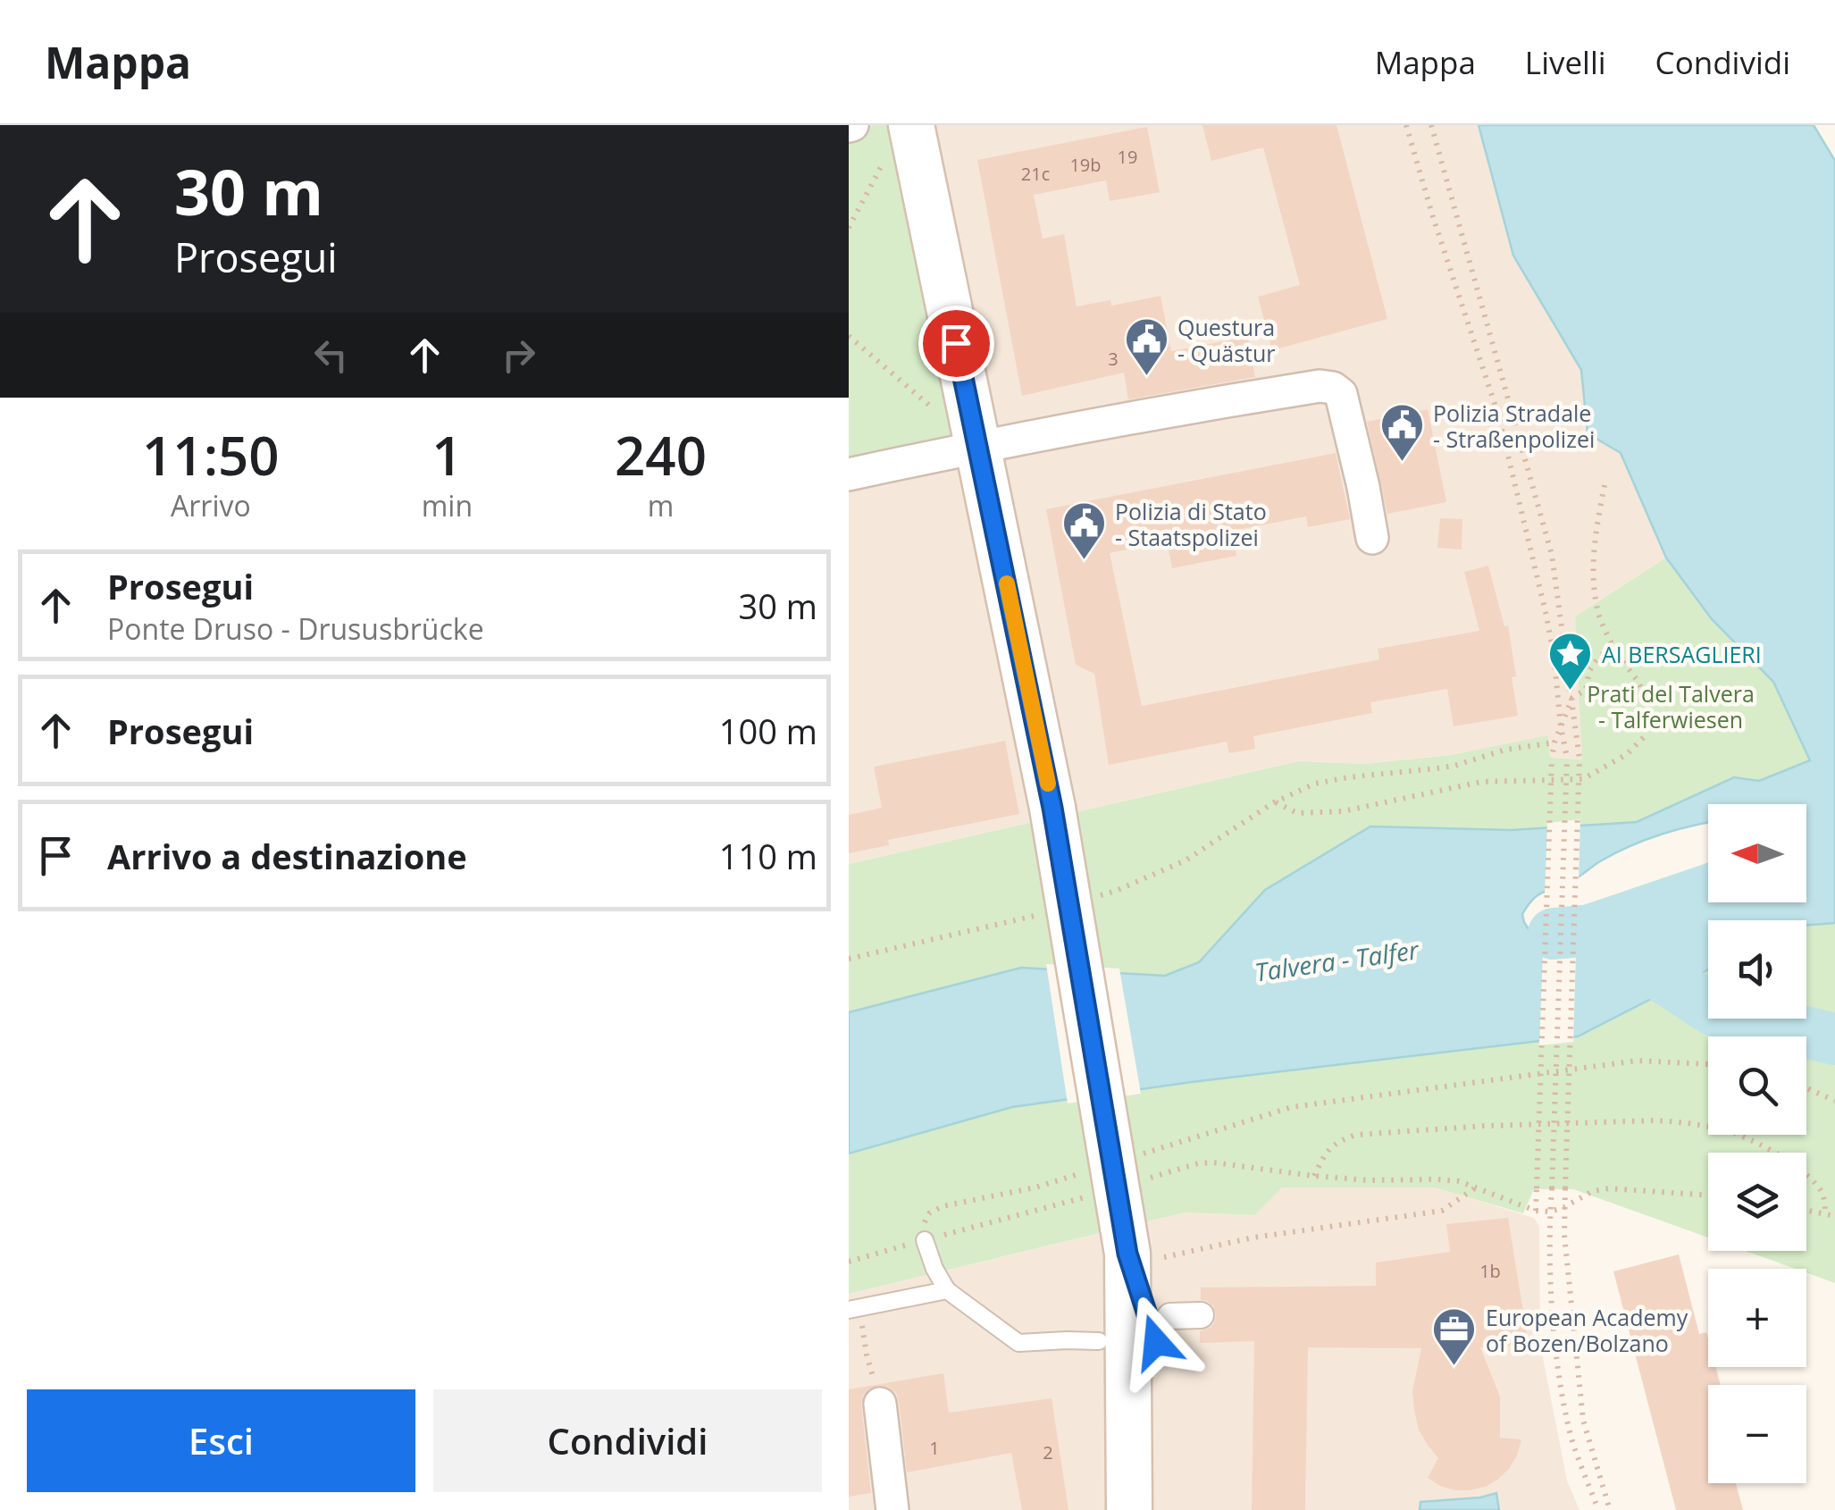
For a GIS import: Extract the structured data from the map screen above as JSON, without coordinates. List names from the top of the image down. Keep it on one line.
{"water":["Talvera - Talfer"],"parks":["Prati del Talvera - Talferwiesen"],"places":{"public building":["Questura - Quästur","Polizia Stradale - Straßenpolizei","Polizia di Stato - Staatspolizei"],"place":["AI BERSAGLIERI"],"office":["European Academy of Bozen/Bolzano"]},"house_numbers":["19","19b","21c","3","1b","1","2"],"north":"left","page":{"header":"Mappa","nav":["Mappa","Livelli","Condividi"],"turn":["30 m","Prosegui"],"eta":["11:50","Arrivo","1","min","240","m"],"list":[{"name":"Prosegui","note":"Ponte Druso - Drususbrücke","value":"30 m"},{"name":"Prosegui","value":"100 m"},{"name":"Arrivo a destinazione","value":"110 m"}],"map_buttons":["+","−"],"buttons":["Esci","Condividi"]}}
